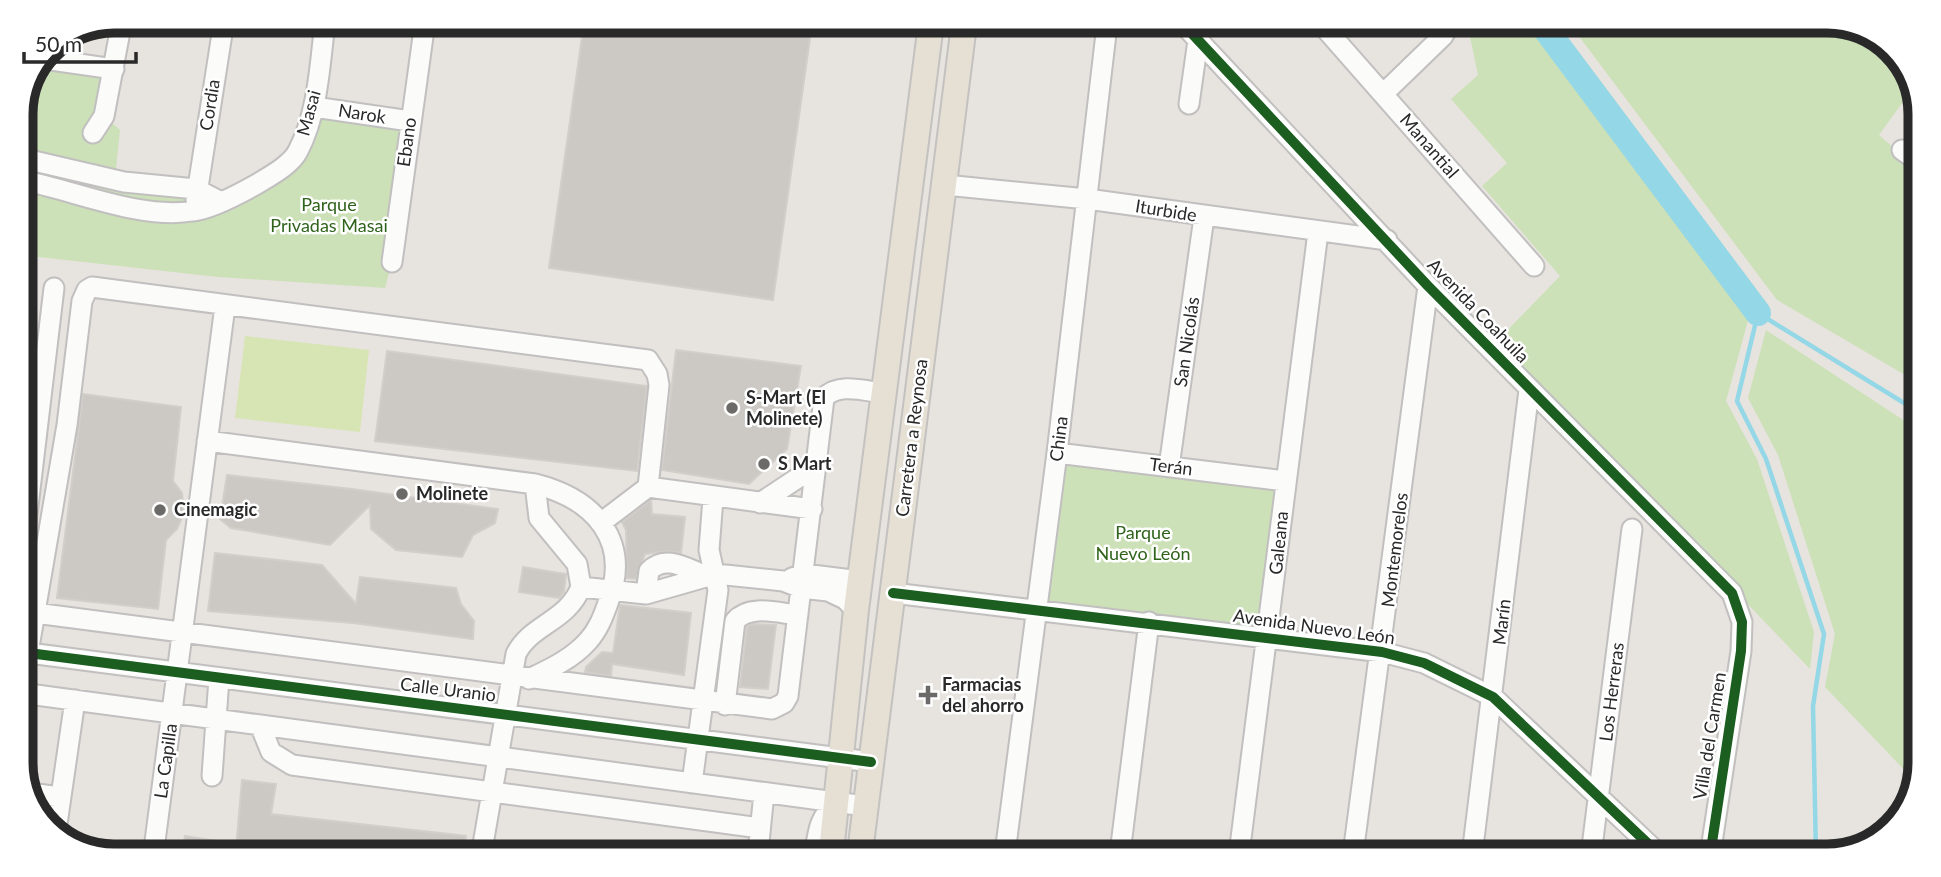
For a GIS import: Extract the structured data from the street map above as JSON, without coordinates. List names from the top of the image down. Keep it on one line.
{"streets":{"main road":["Carretera a Reynosa"],"street":["Cordia","Masai","Narok","Ebano","Manantial","Iturbide","Avenida Coahuila","San Nicolás","China","Terán","Galeana","Montemorelos","Marín","Avenida Nuevo León","Calle Uranio","Los Herreras","Villa del Carmen","La Capilla"]},"crossings":[["Cordia","Masai"],["Masai","Narok"],["Narok","Ebano"],["Iturbide","Avenida Coahuila"],["Iturbide","San Nicolás"],["Iturbide","Carretera a Reynosa"],["Iturbide","China"],["Iturbide","Galeana"],["Avenida Coahuila","Montemorelos"],["Avenida Coahuila","Marín"],["Avenida Coahuila","Villa del Carmen"],["San Nicolás","Terán"],["Carretera a Reynosa","Avenida Nuevo León"],["Carretera a Reynosa","Calle Uranio"],["China","Terán"],["China","Avenida Nuevo León"],["Terán","Galeana"],["Galeana","Avenida Nuevo León"],["Montemorelos","Avenida Nuevo León"],["Marín","Avenida Nuevo León"],["Avenida Nuevo León","Los Herreras"],["Calle Uranio","La Capilla"]],"parks":["Parque Privadas Masai","Parque Nuevo León"],"places":{"other":["S-Mart (El Molinete)","S Mart","Molinete","Cinemagic"],"health":["Farmacias del ahorro"]},"scale_bar":"50 m"}
